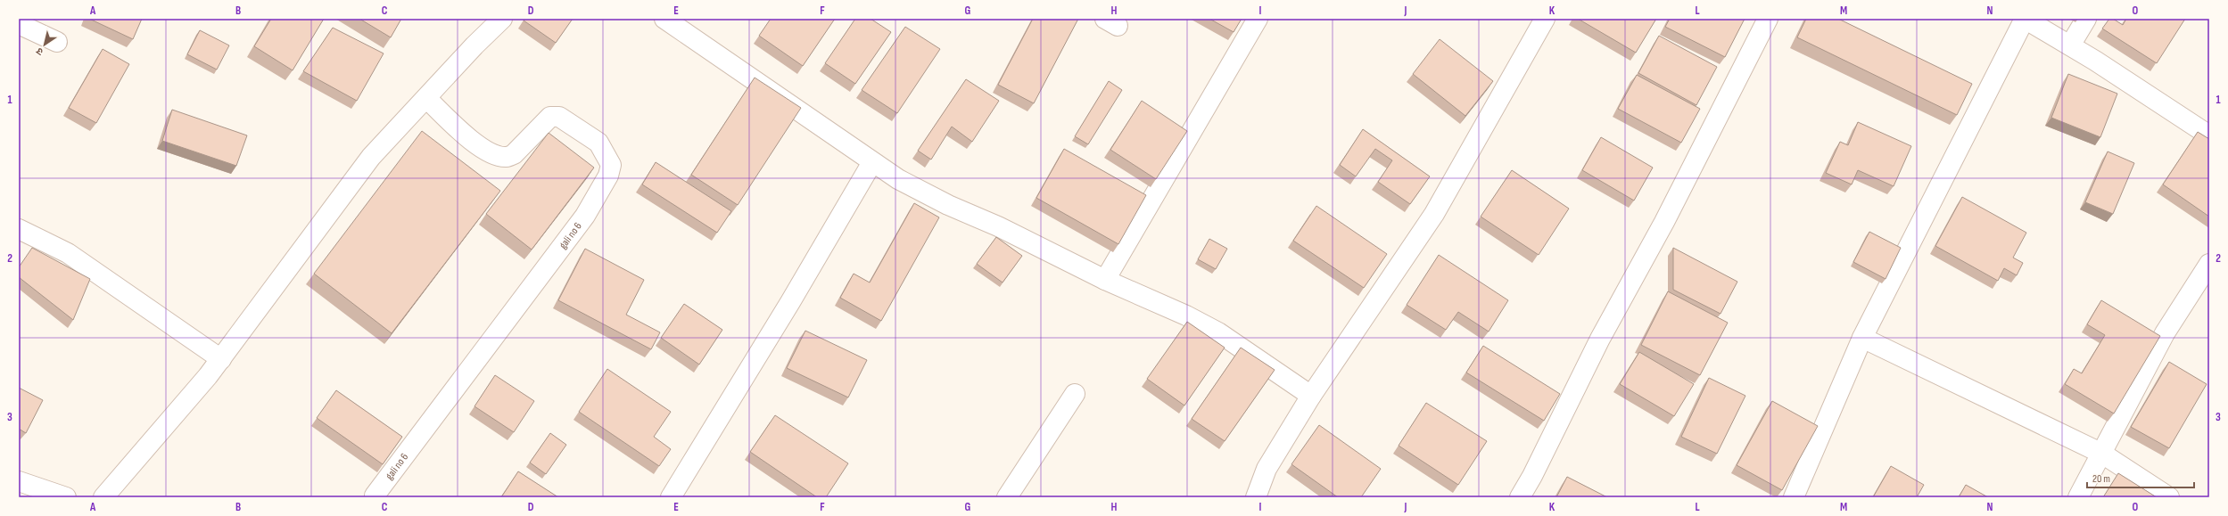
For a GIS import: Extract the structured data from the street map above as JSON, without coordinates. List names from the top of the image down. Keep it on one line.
{"streets":{"street":["gali no 6"]},"scale_bar":"20 m","north":"bottom left","grid":{"columns":["A","B","C","D","E","F","G","H","I","J","K","L","M","N","O"],"rows":["1","2","3"]}}
